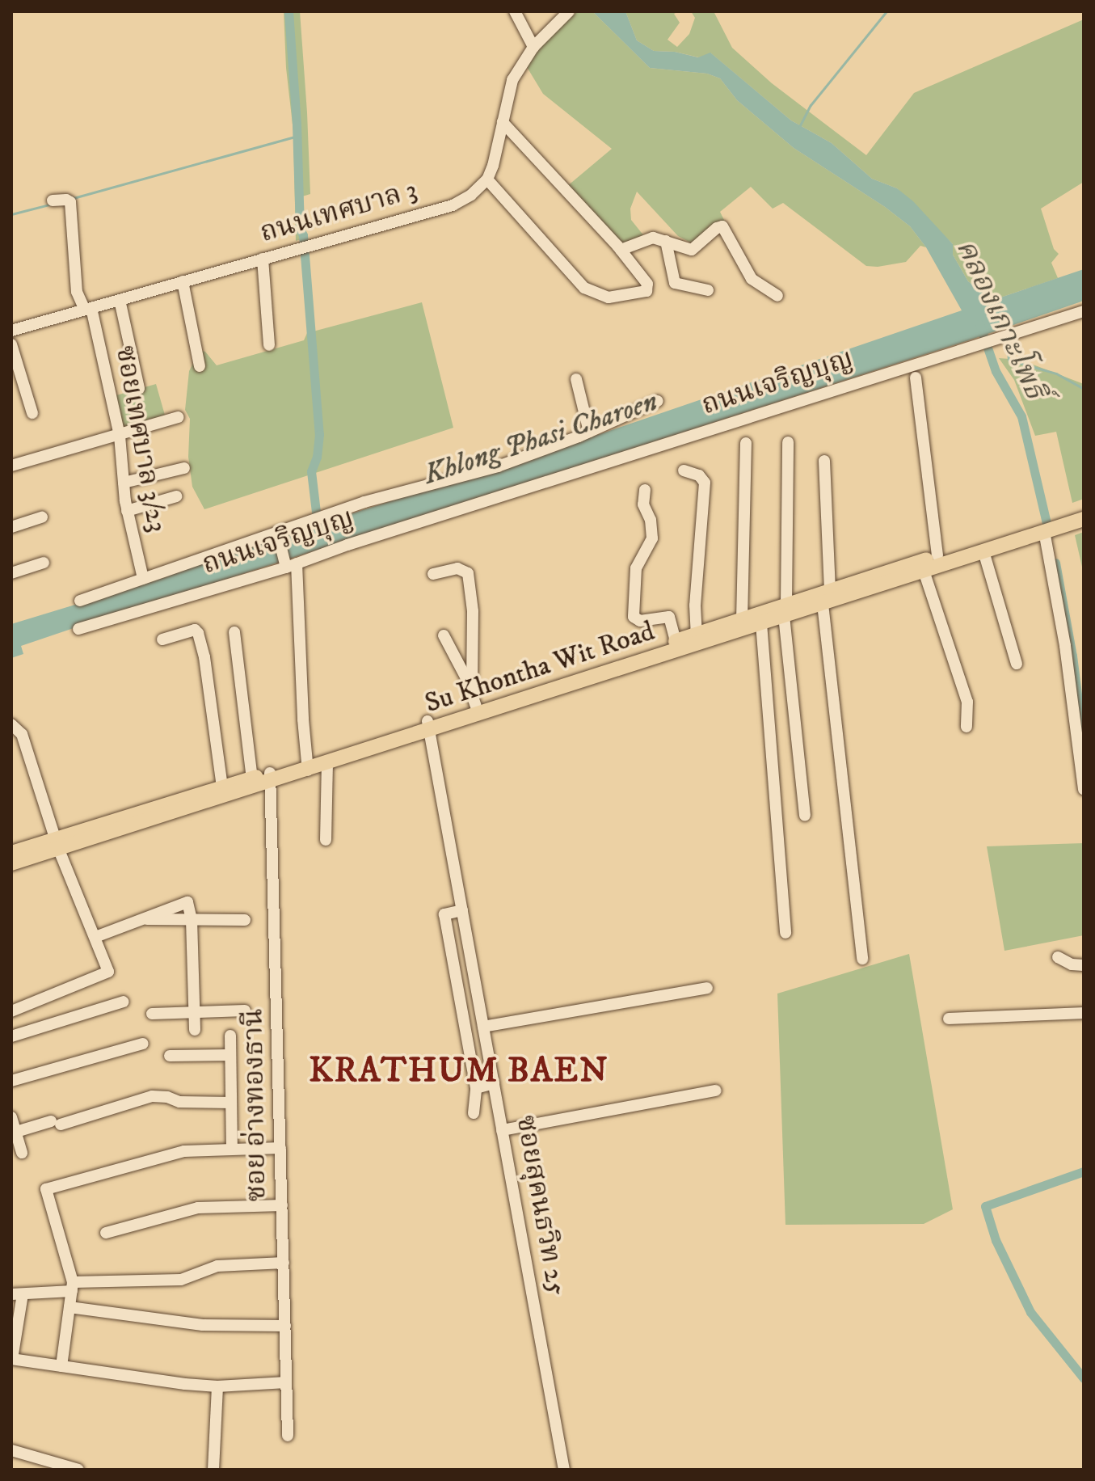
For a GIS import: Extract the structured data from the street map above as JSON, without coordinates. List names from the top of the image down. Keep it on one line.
{"streets":{"main road":["Su Khontha Wit Road"],"street":["ถนนเทศบาล 3","ถนนเจริญบุญ","ซอยเทศบาล 3/23","ซอย อ่างทองธานี","ซอยสุคนธวิท 25"]},"crossings":[["ถนนเทศบาล 3","ซอยเทศบาล 3/23"],["Su Khontha Wit Road","ซอย อ่างทองธานี"],["Su Khontha Wit Road","ซอยสุคนธวิท 25"]],"districts":["KRATHUM BAEN"],"water":["คลองเกาะโพธิ์","Khlong Phasi Charoen"]}
